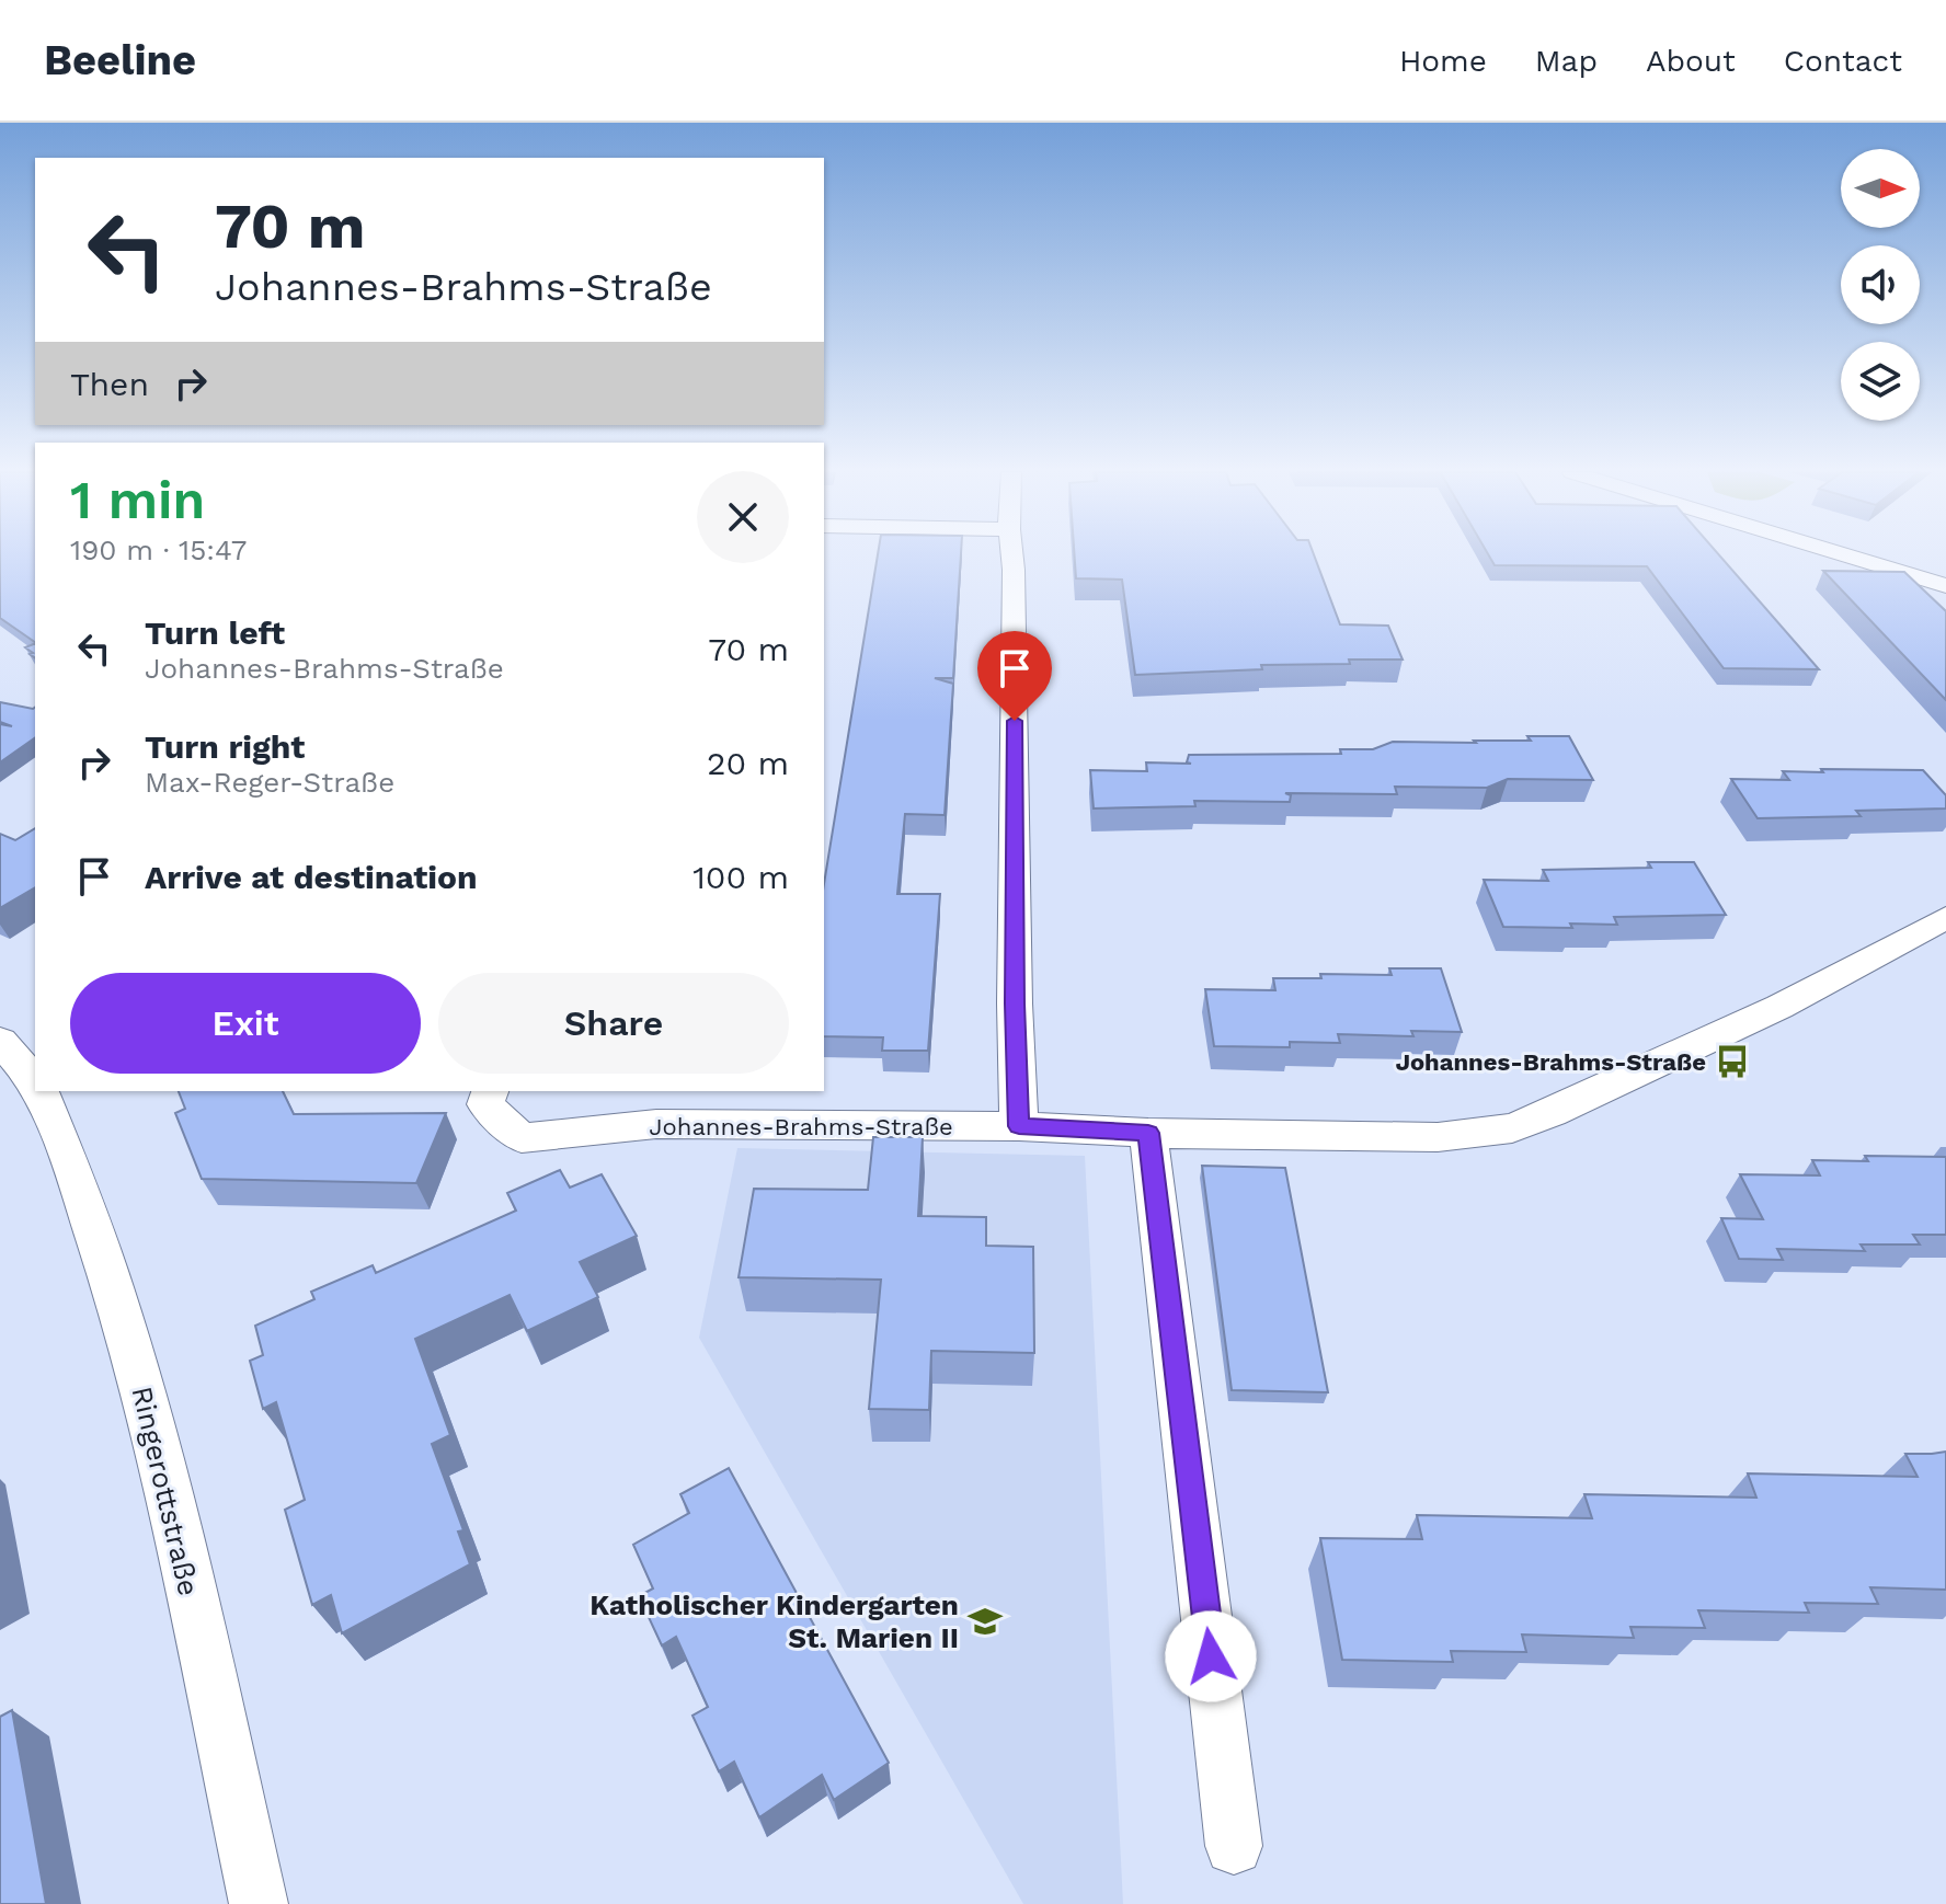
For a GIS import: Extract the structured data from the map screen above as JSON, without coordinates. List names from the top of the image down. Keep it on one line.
{"streets":{"street":["Johannes-Brahms-Straße","Ringerottstraße"]},"places":{"bus stop":["Johannes-Brahms-Straße"],"school or university":["Katholischer Kindergarten St. Marien II"]},"north":"right","page":{"header":"Beeline","nav":["Home","Map","About","Contact"],"turn":["70 m","Johannes-Brahms-Straße"],"then":"Then","heading":["1 min","190 m · 15:47"],"list":[{"name":"Turn left","note":"Johannes-Brahms-Straße","value":"70 m"},{"name":"Turn right","note":"Max-Reger-Straße","value":"20 m"},{"name":"Arrive at destination","value":"100 m"}],"buttons":["Exit","Share"]}}
